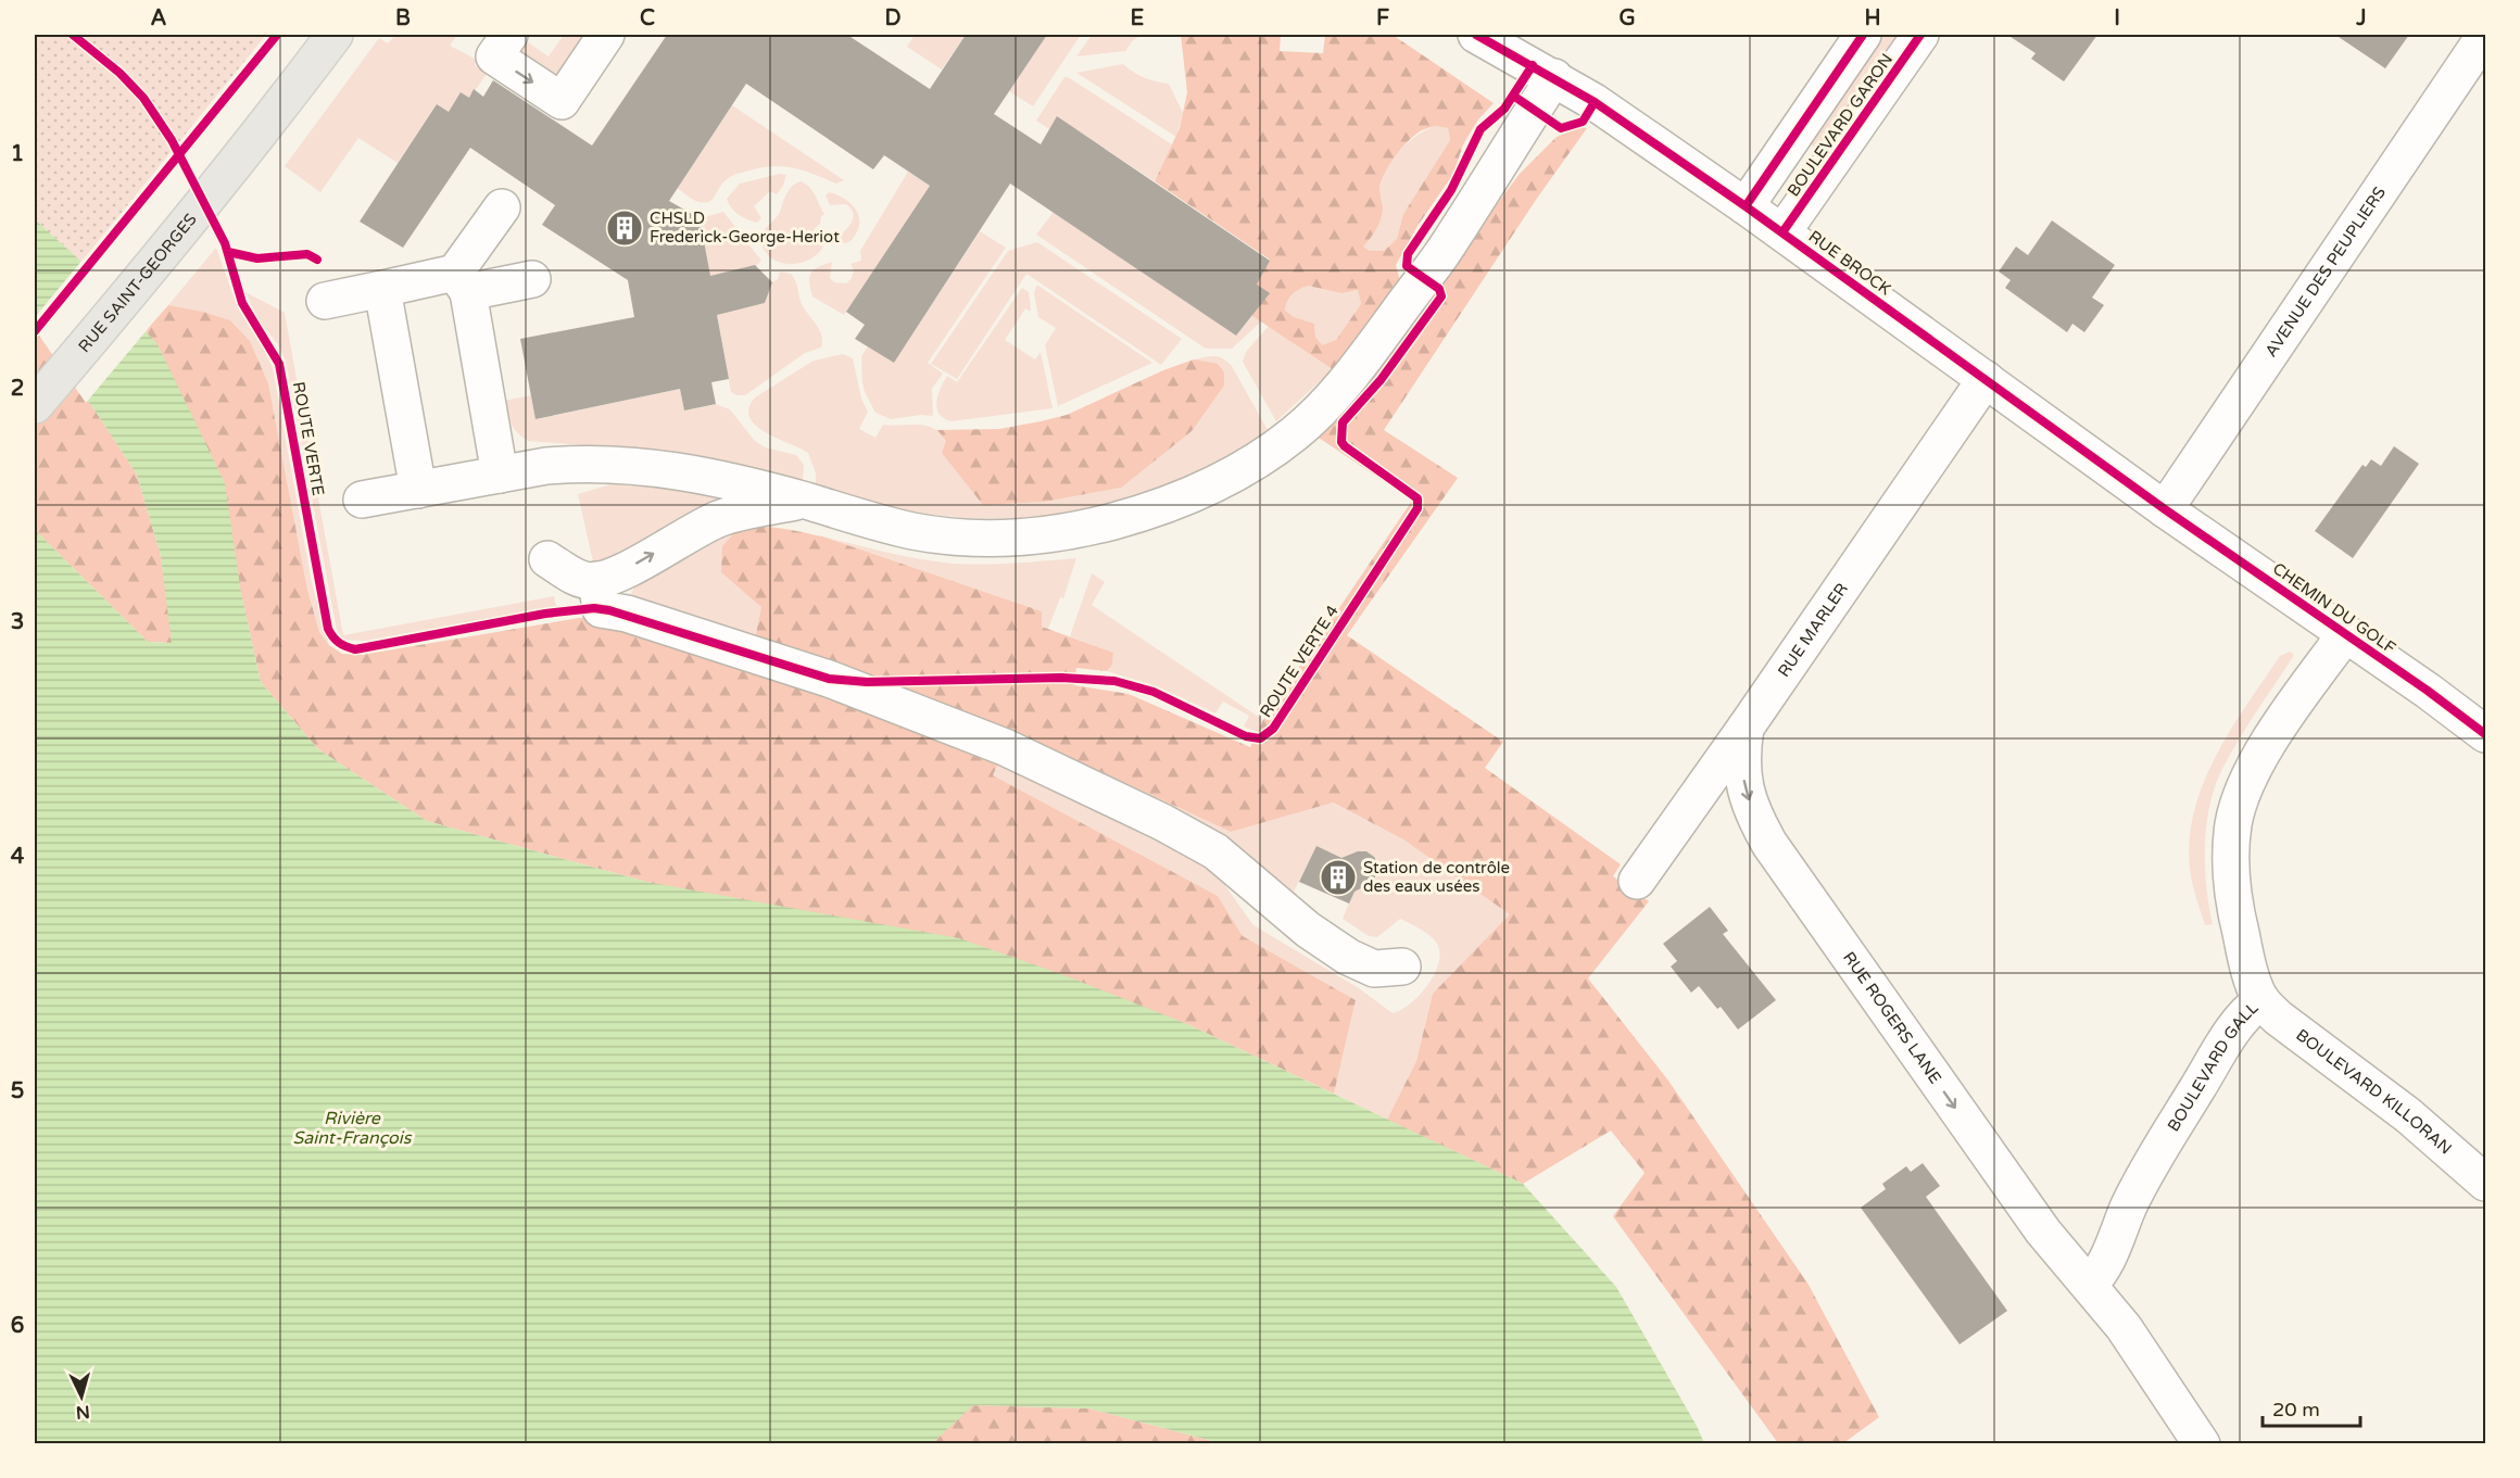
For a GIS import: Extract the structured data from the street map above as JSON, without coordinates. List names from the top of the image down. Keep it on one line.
{"streets":{"main road":["RUE SAINT-GEORGES"],"street":["BOULEVARD GARON","RUE BROCK","AVENUE DES PEUPLIERS","CHEMIN DU GOLF","RUE MARLER","RUE ROGERS LANE","BOULEVARD GALL","BOULEVARD KILLORAN"],"cycle path":["ROUTE VERTE"]},"crossings":[["BOULEVARD GARON","RUE BROCK"],["RUE BROCK","AVENUE DES PEUPLIERS"],["RUE BROCK","CHEMIN DU GOLF"],["RUE BROCK","RUE MARLER"],["AVENUE DES PEUPLIERS","CHEMIN DU GOLF"],["CHEMIN DU GOLF","BOULEVARD GALL"],["RUE MARLER","RUE ROGERS LANE"],["RUE ROGERS LANE","BOULEVARD GALL"],["BOULEVARD GALL","BOULEVARD KILLORAN"]],"one_way":["RUE ROGERS LANE"],"water":["Rivière Saint-François"],"places":{"building":["CHSLD Frederick-George-Heriot","Station de contrôle des eaux usées"]},"scale_bar":"20 m","north":"bottom","grid":{"columns":["A","B","C","D","E","F","G","H","I","J"],"rows":["1","2","3","4","5","6"]}}
